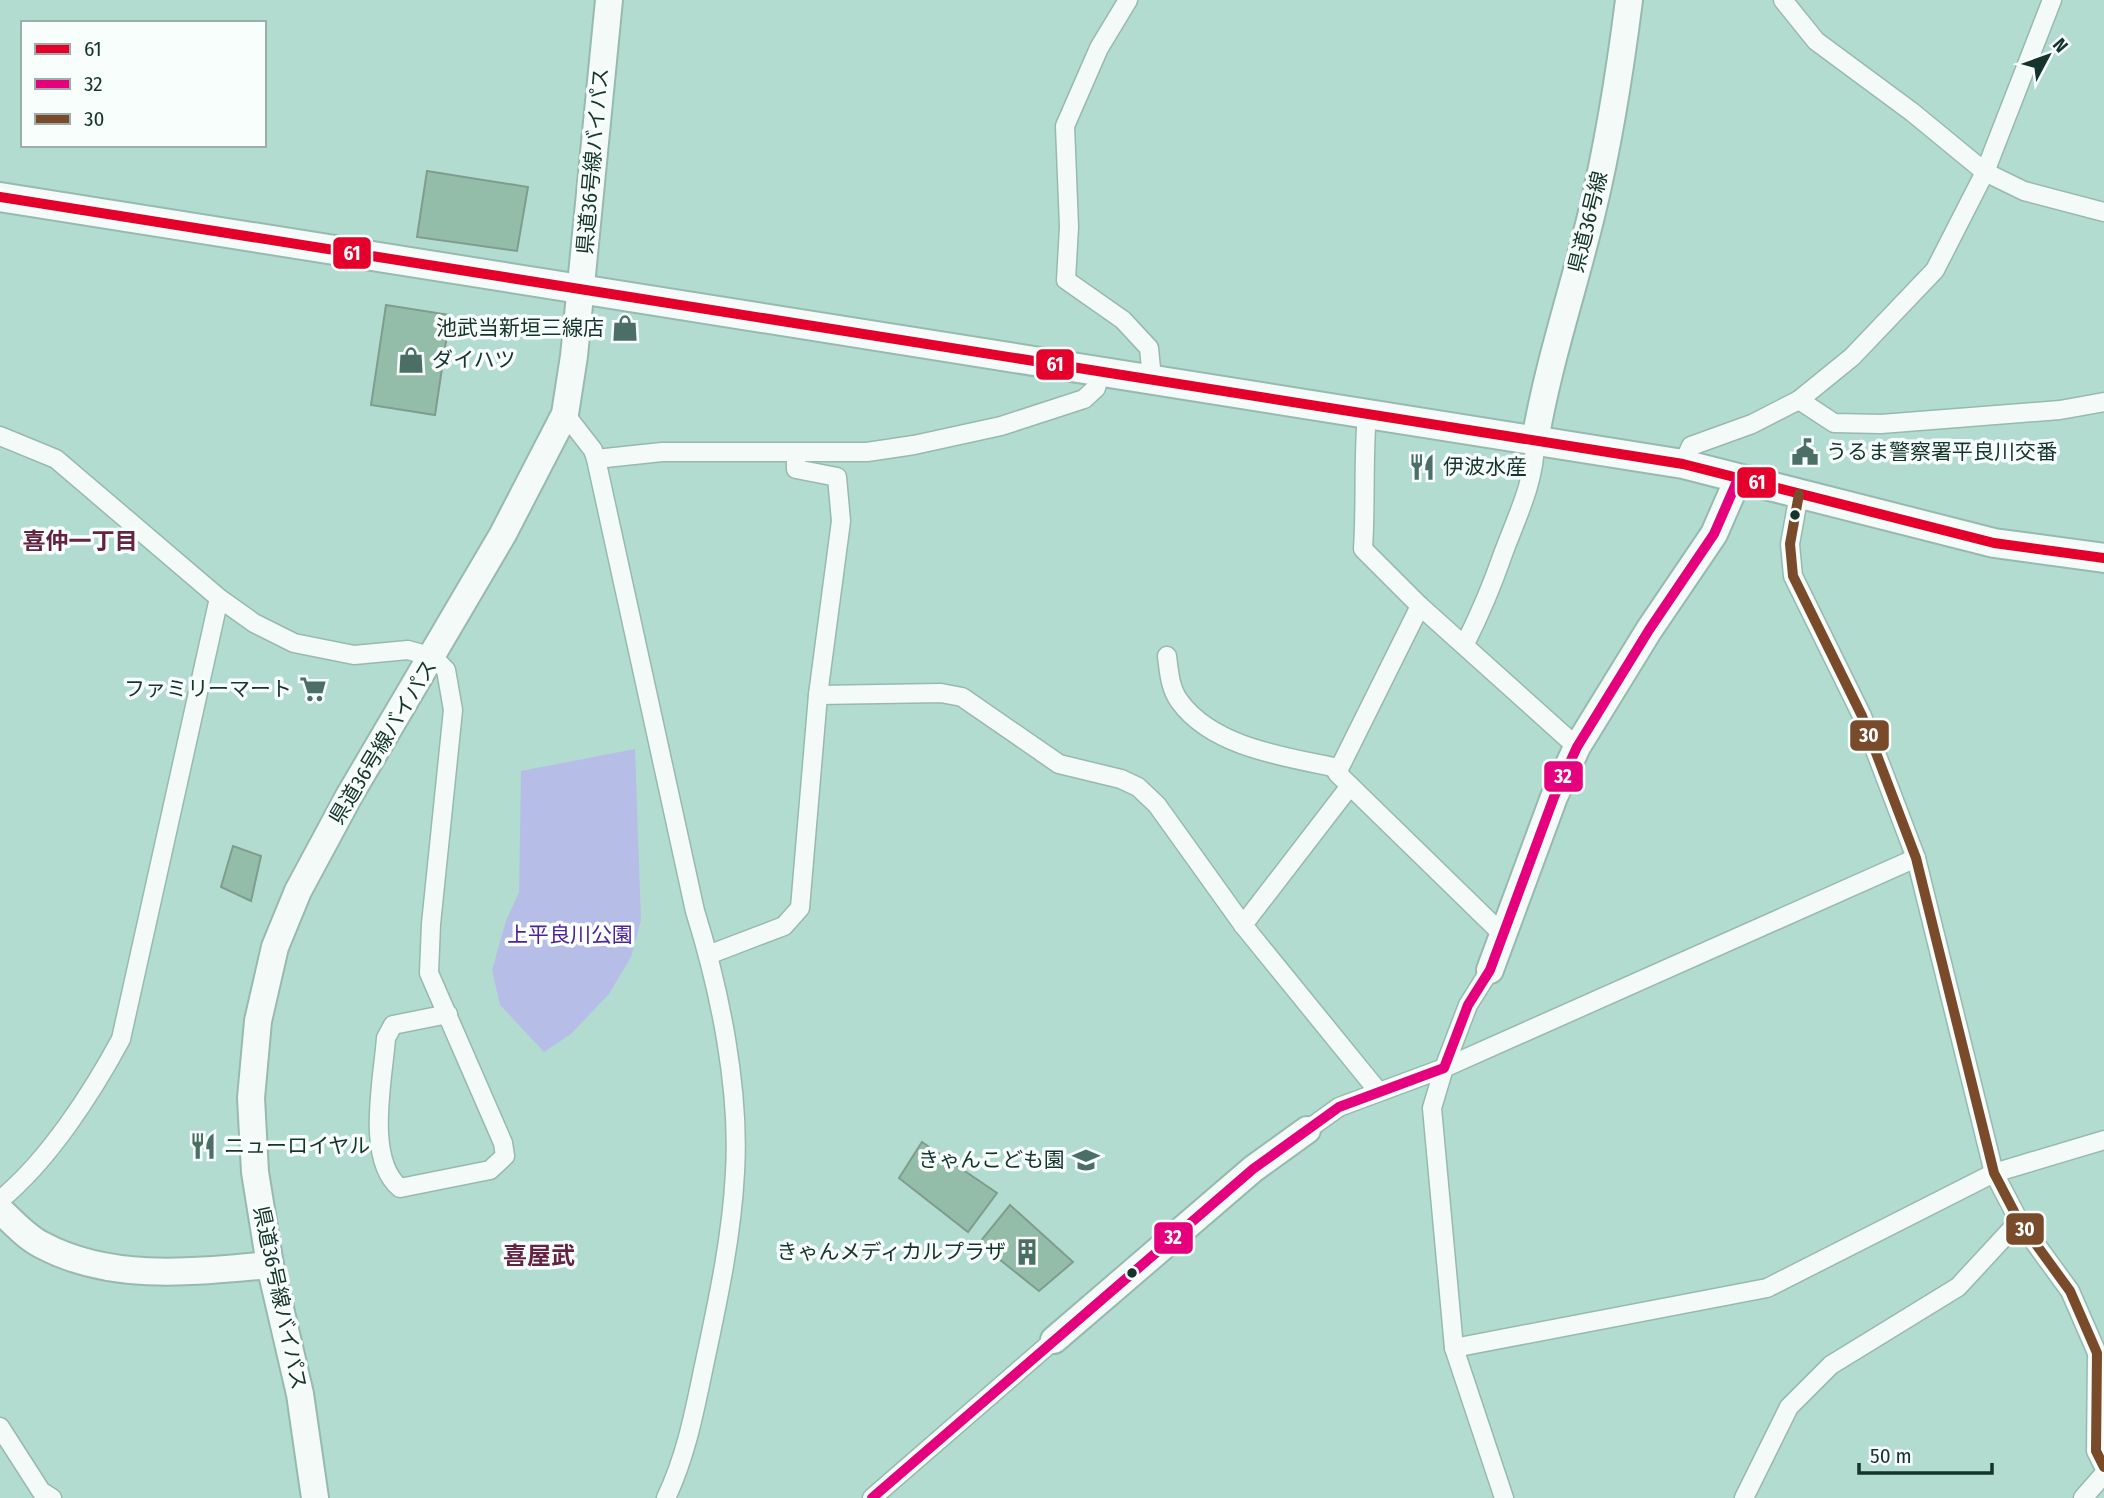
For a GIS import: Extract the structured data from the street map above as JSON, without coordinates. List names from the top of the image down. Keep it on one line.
{"streets":{"main road":["県道36号線バイパス","県道36号線"]},"districts":["喜仲一丁目","喜屋武"],"parks":["上平良川公園"],"places":{"shop":["池武当新垣三線店","ダイハツ"],"public building":["うるま警察署平良川交番"],"restaurant":["伊波水産","ニューロイヤル"],"supermarket":["ファミリーマート"],"school or university":["きゃんこども園"],"building":["きゃんメディカルプラザ"]},"lines":["transit line 61","transit line 32","transit line 30"],"legend":["61","32","30"],"scale_bar":"50 m","north":"top right"}
